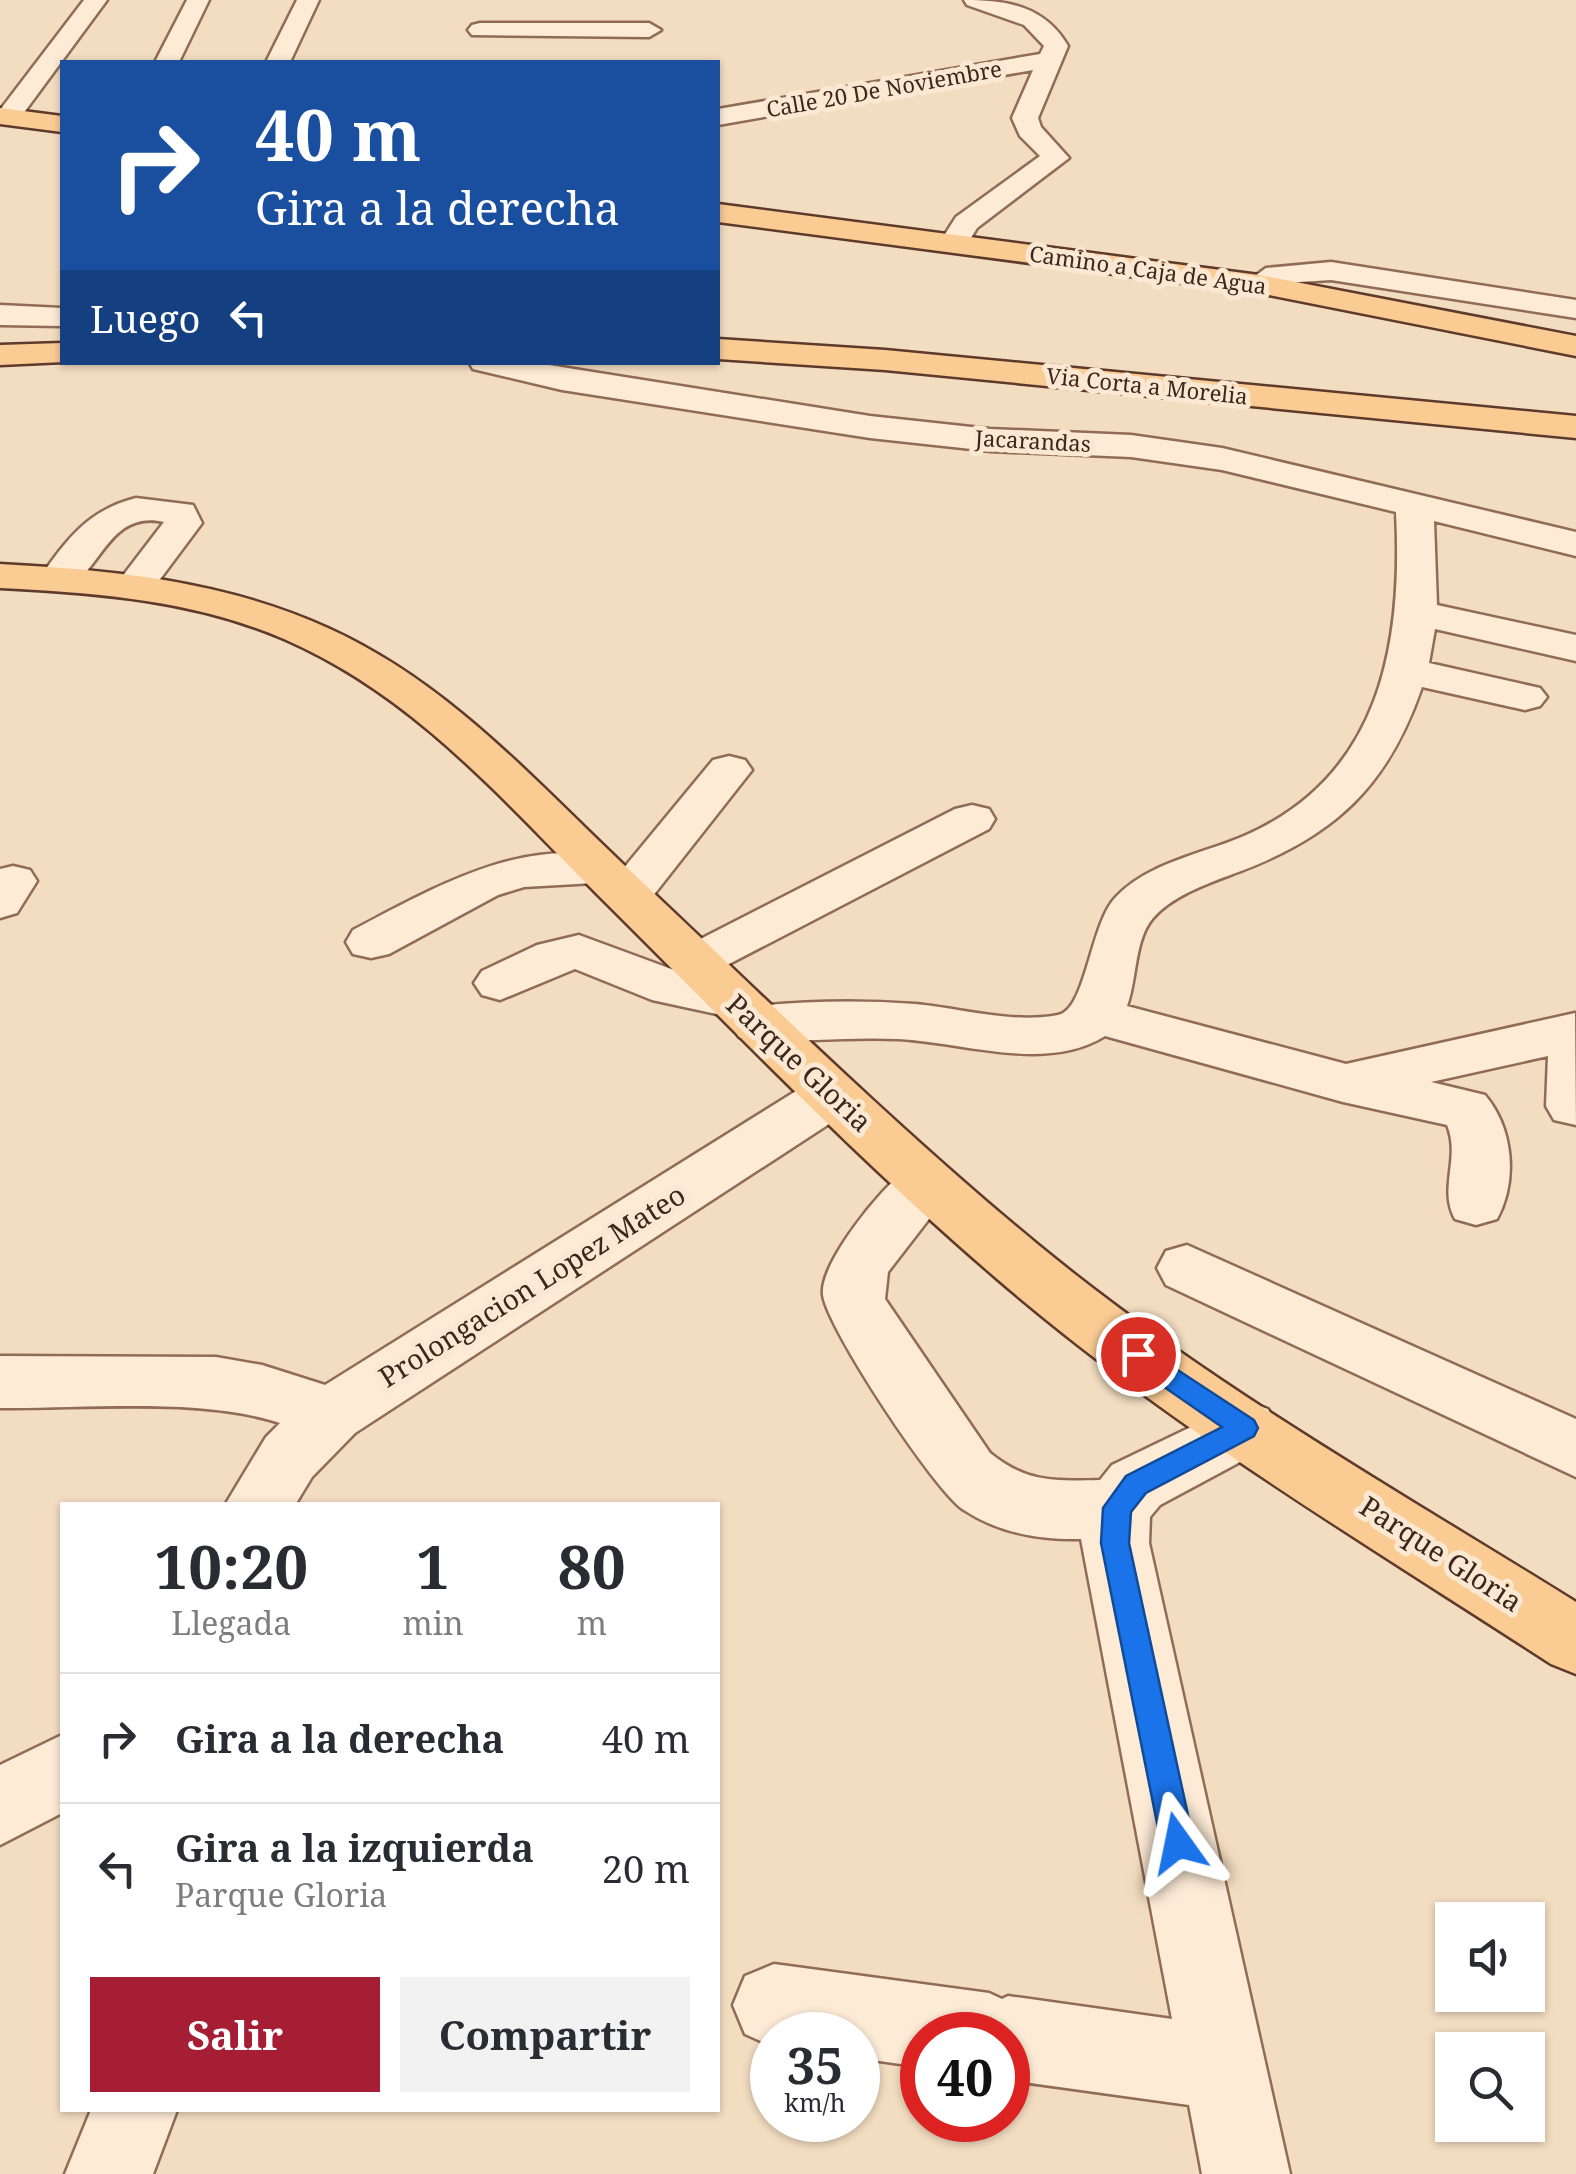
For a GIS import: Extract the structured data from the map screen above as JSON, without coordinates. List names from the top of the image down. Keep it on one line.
{"streets":{"main road":["Camino a Caja de Agua","Via Corta a Morelia","Parque Gloria"],"street":["Calle 20 De Noviembre","Jacarandas","Prolongacion Lopez Mateo"]},"crossings":[["Parque Gloria","Prolongacion Lopez Mateo"]],"page":{"turn":["40 m","Gira a la derecha"],"then":"Luego","eta":["10:20","Llegada","1","min","80","m"],"list":[{"name":"Gira a la derecha","value":"40 m"},{"name":"Gira a la izquierda","note":"Parque Gloria","value":"20 m"}],"buttons":["Salir","Compartir"],"speed":"35 km/h","limit":"40"}}
